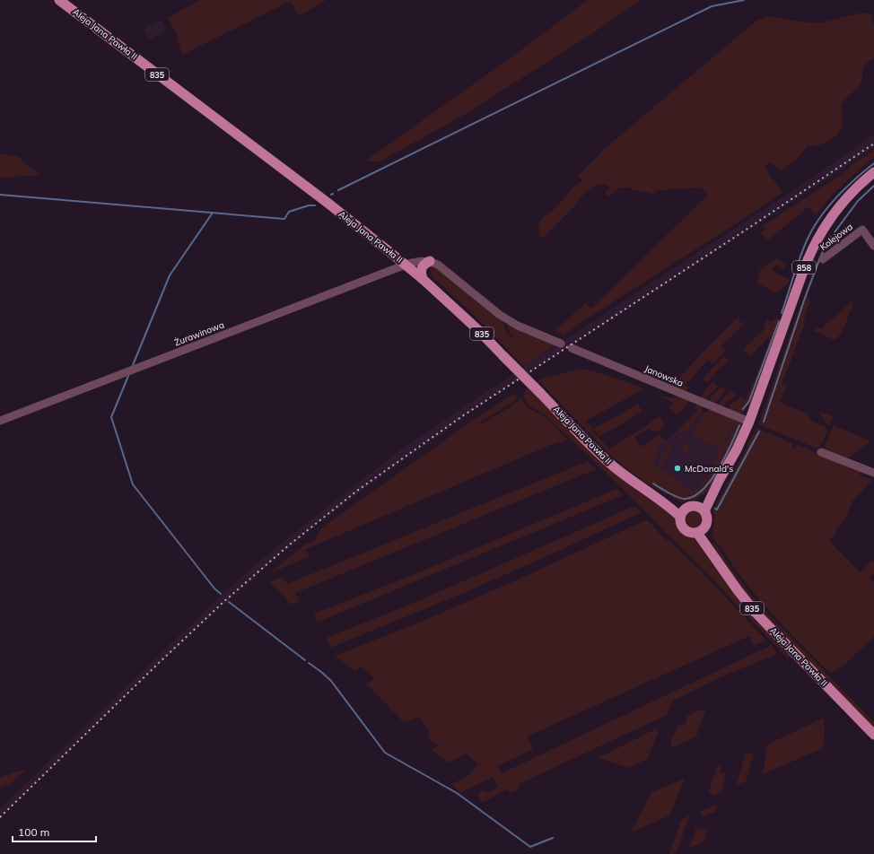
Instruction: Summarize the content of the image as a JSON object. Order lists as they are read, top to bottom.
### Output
{
  "streets": {
    "main road": ["Aleja Jana Pawła II", "835", "858"],
    "street": ["Kolejowa", "Żurawinowa", "Janowska"]
  },
  "crossings": [
    ["Aleja Jana Pawła II", "835"],
    ["Aleja Jana Pawła II", "858"],
    ["Aleja Jana Pawła II", "Żurawinowa"],
    ["835", "858"],
    ["858", "Janowska"]
  ],
  "places": ["McDonald's"],
  "scale_bar": "100 m"
}
